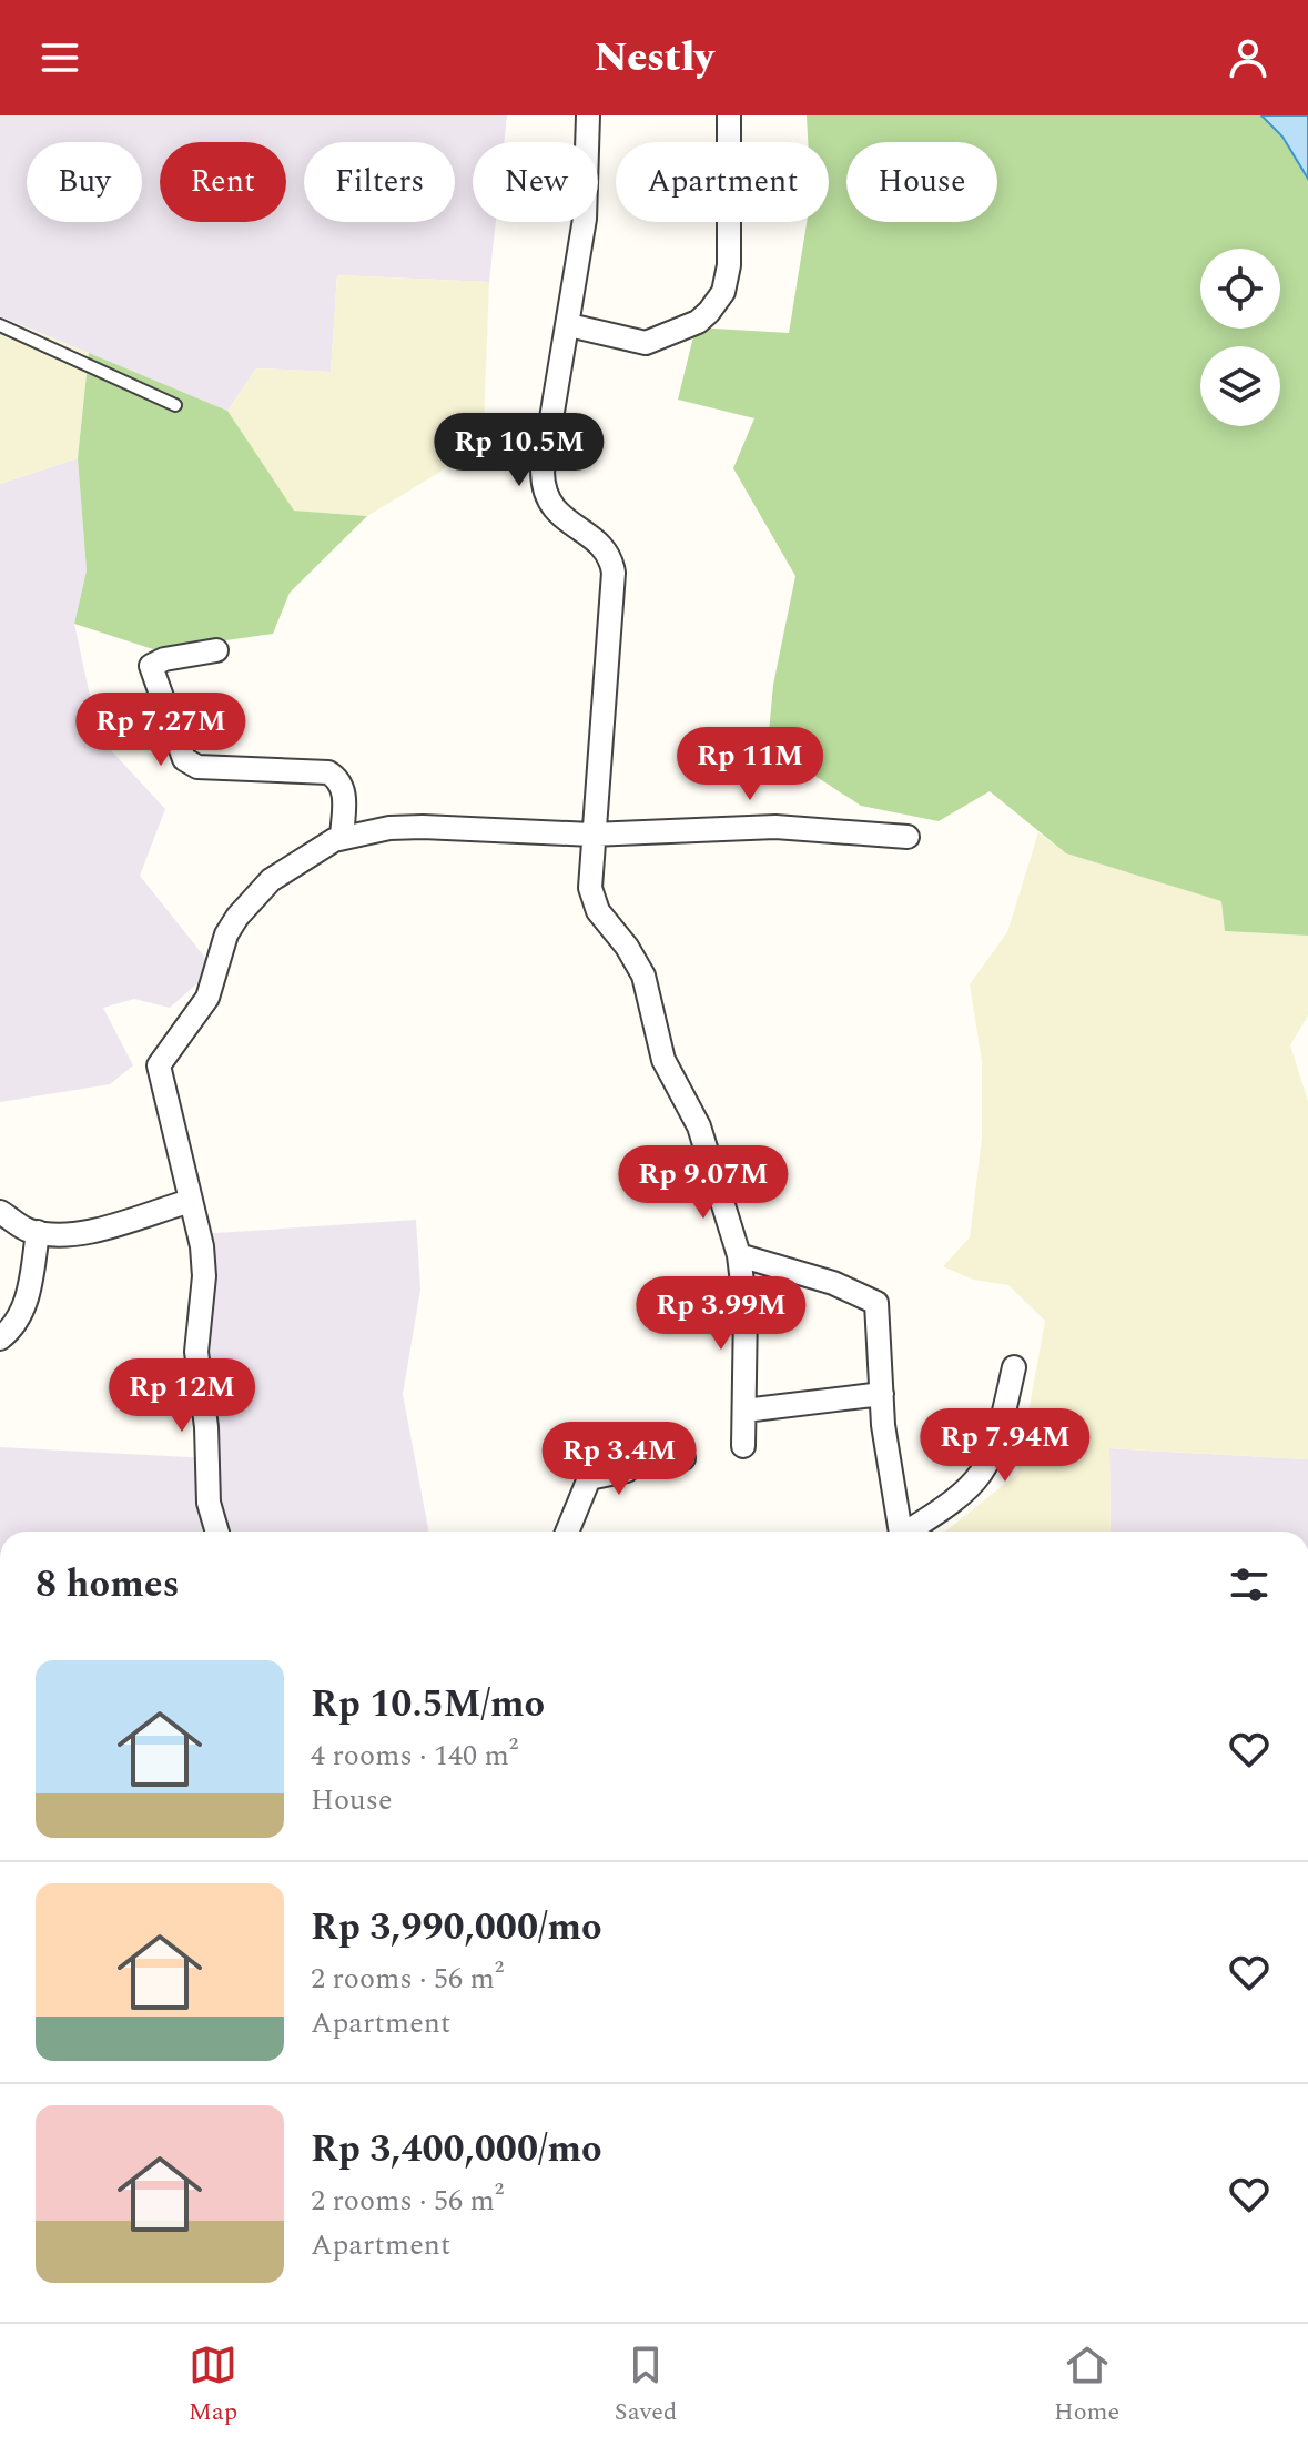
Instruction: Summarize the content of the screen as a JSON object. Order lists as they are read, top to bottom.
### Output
{
  "page": {
    "header": "Nestly",
    "chip": [
      "Buy",
      "Rent",
      "Filters",
      "New",
      "Apartment",
      "House"
    ],
    "price": [
      "Rp 10.5M",
      "Rp 7.27M",
      "Rp 11M",
      "Rp 9.07M",
      "Rp 3.99M",
      "Rp 12M",
      "Rp 7.94M",
      "Rp 3.4M"
    ],
    "heading": "8 homes",
    "list": [
      {
        "name": "Rp 10.5M/mo",
        "note": "4 rooms · 140 m² · House"
      },
      {
        "name": "Rp 3,990,000/mo",
        "note": "2 rooms · 56 m² · Apartment"
      },
      {
        "name": "Rp 3,400,000/mo",
        "note": "2 rooms · 56 m² · Apartment"
      }
    ],
    "tabs": ["Map", "Saved", "Home"]
  }
}
